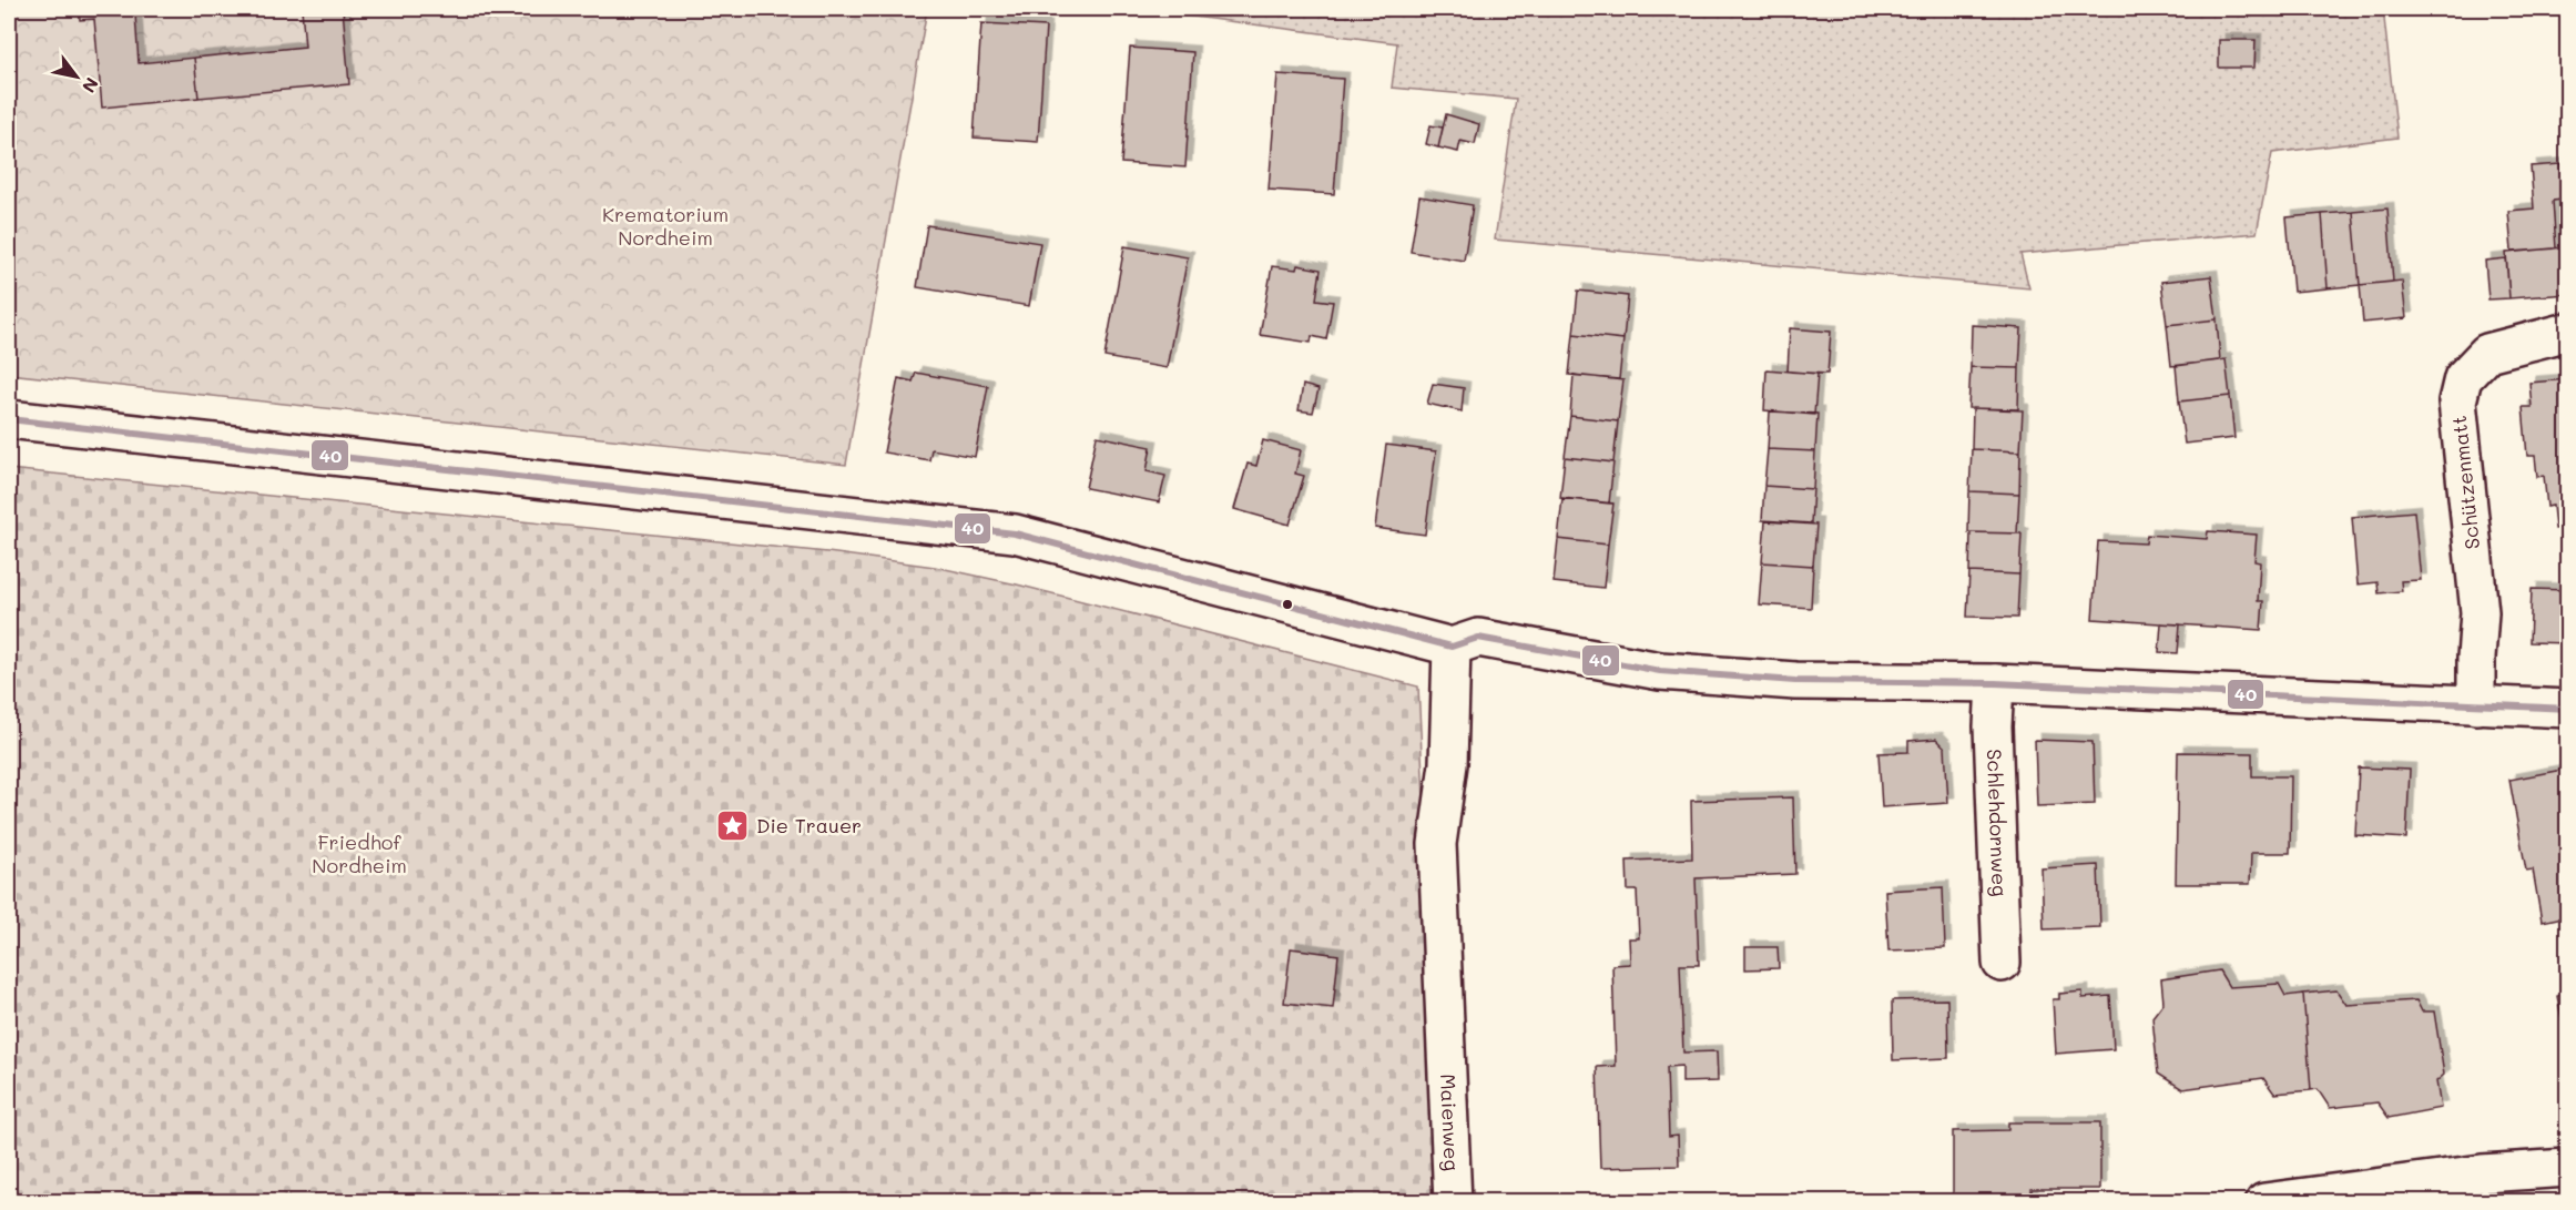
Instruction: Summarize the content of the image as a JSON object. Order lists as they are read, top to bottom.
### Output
{
  "streets": {
    "street": ["Schützenmatt", "Schlehdornweg", "Maienweg"]
  },
  "parks": ["Krematorium Nordheim", "Friedhof Nordheim"],
  "places": {
    "place": ["Die Trauer"]
  },
  "lines": ["transit line 40"],
  "north": "bottom right"
}
